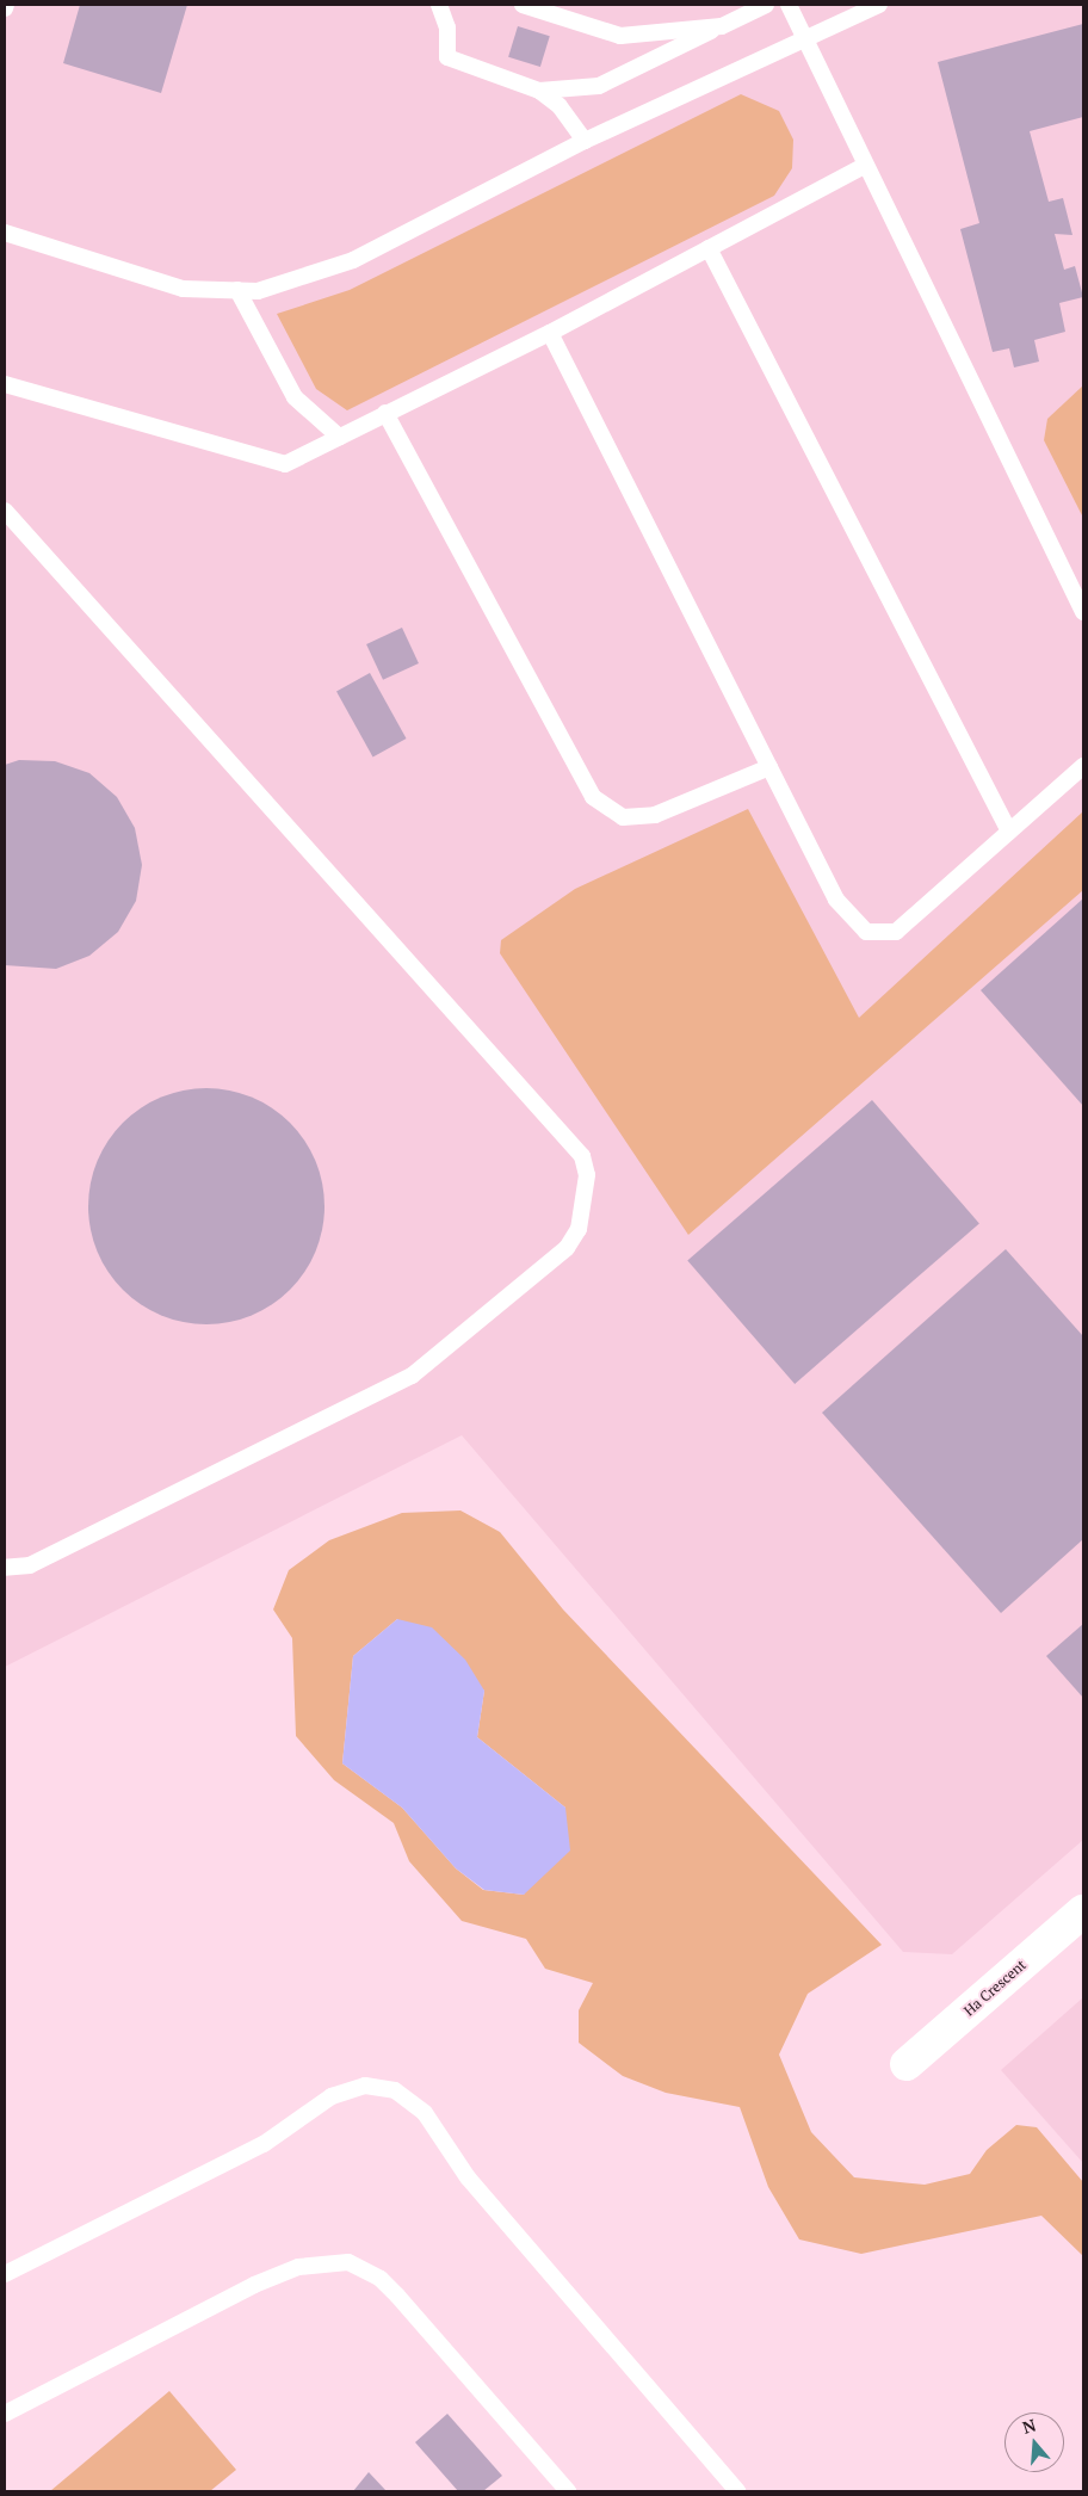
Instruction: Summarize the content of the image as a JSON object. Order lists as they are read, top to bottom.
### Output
{
  "streets": {
    "street": ["Ha Crescent"]
  },
  "north": "top"
}
